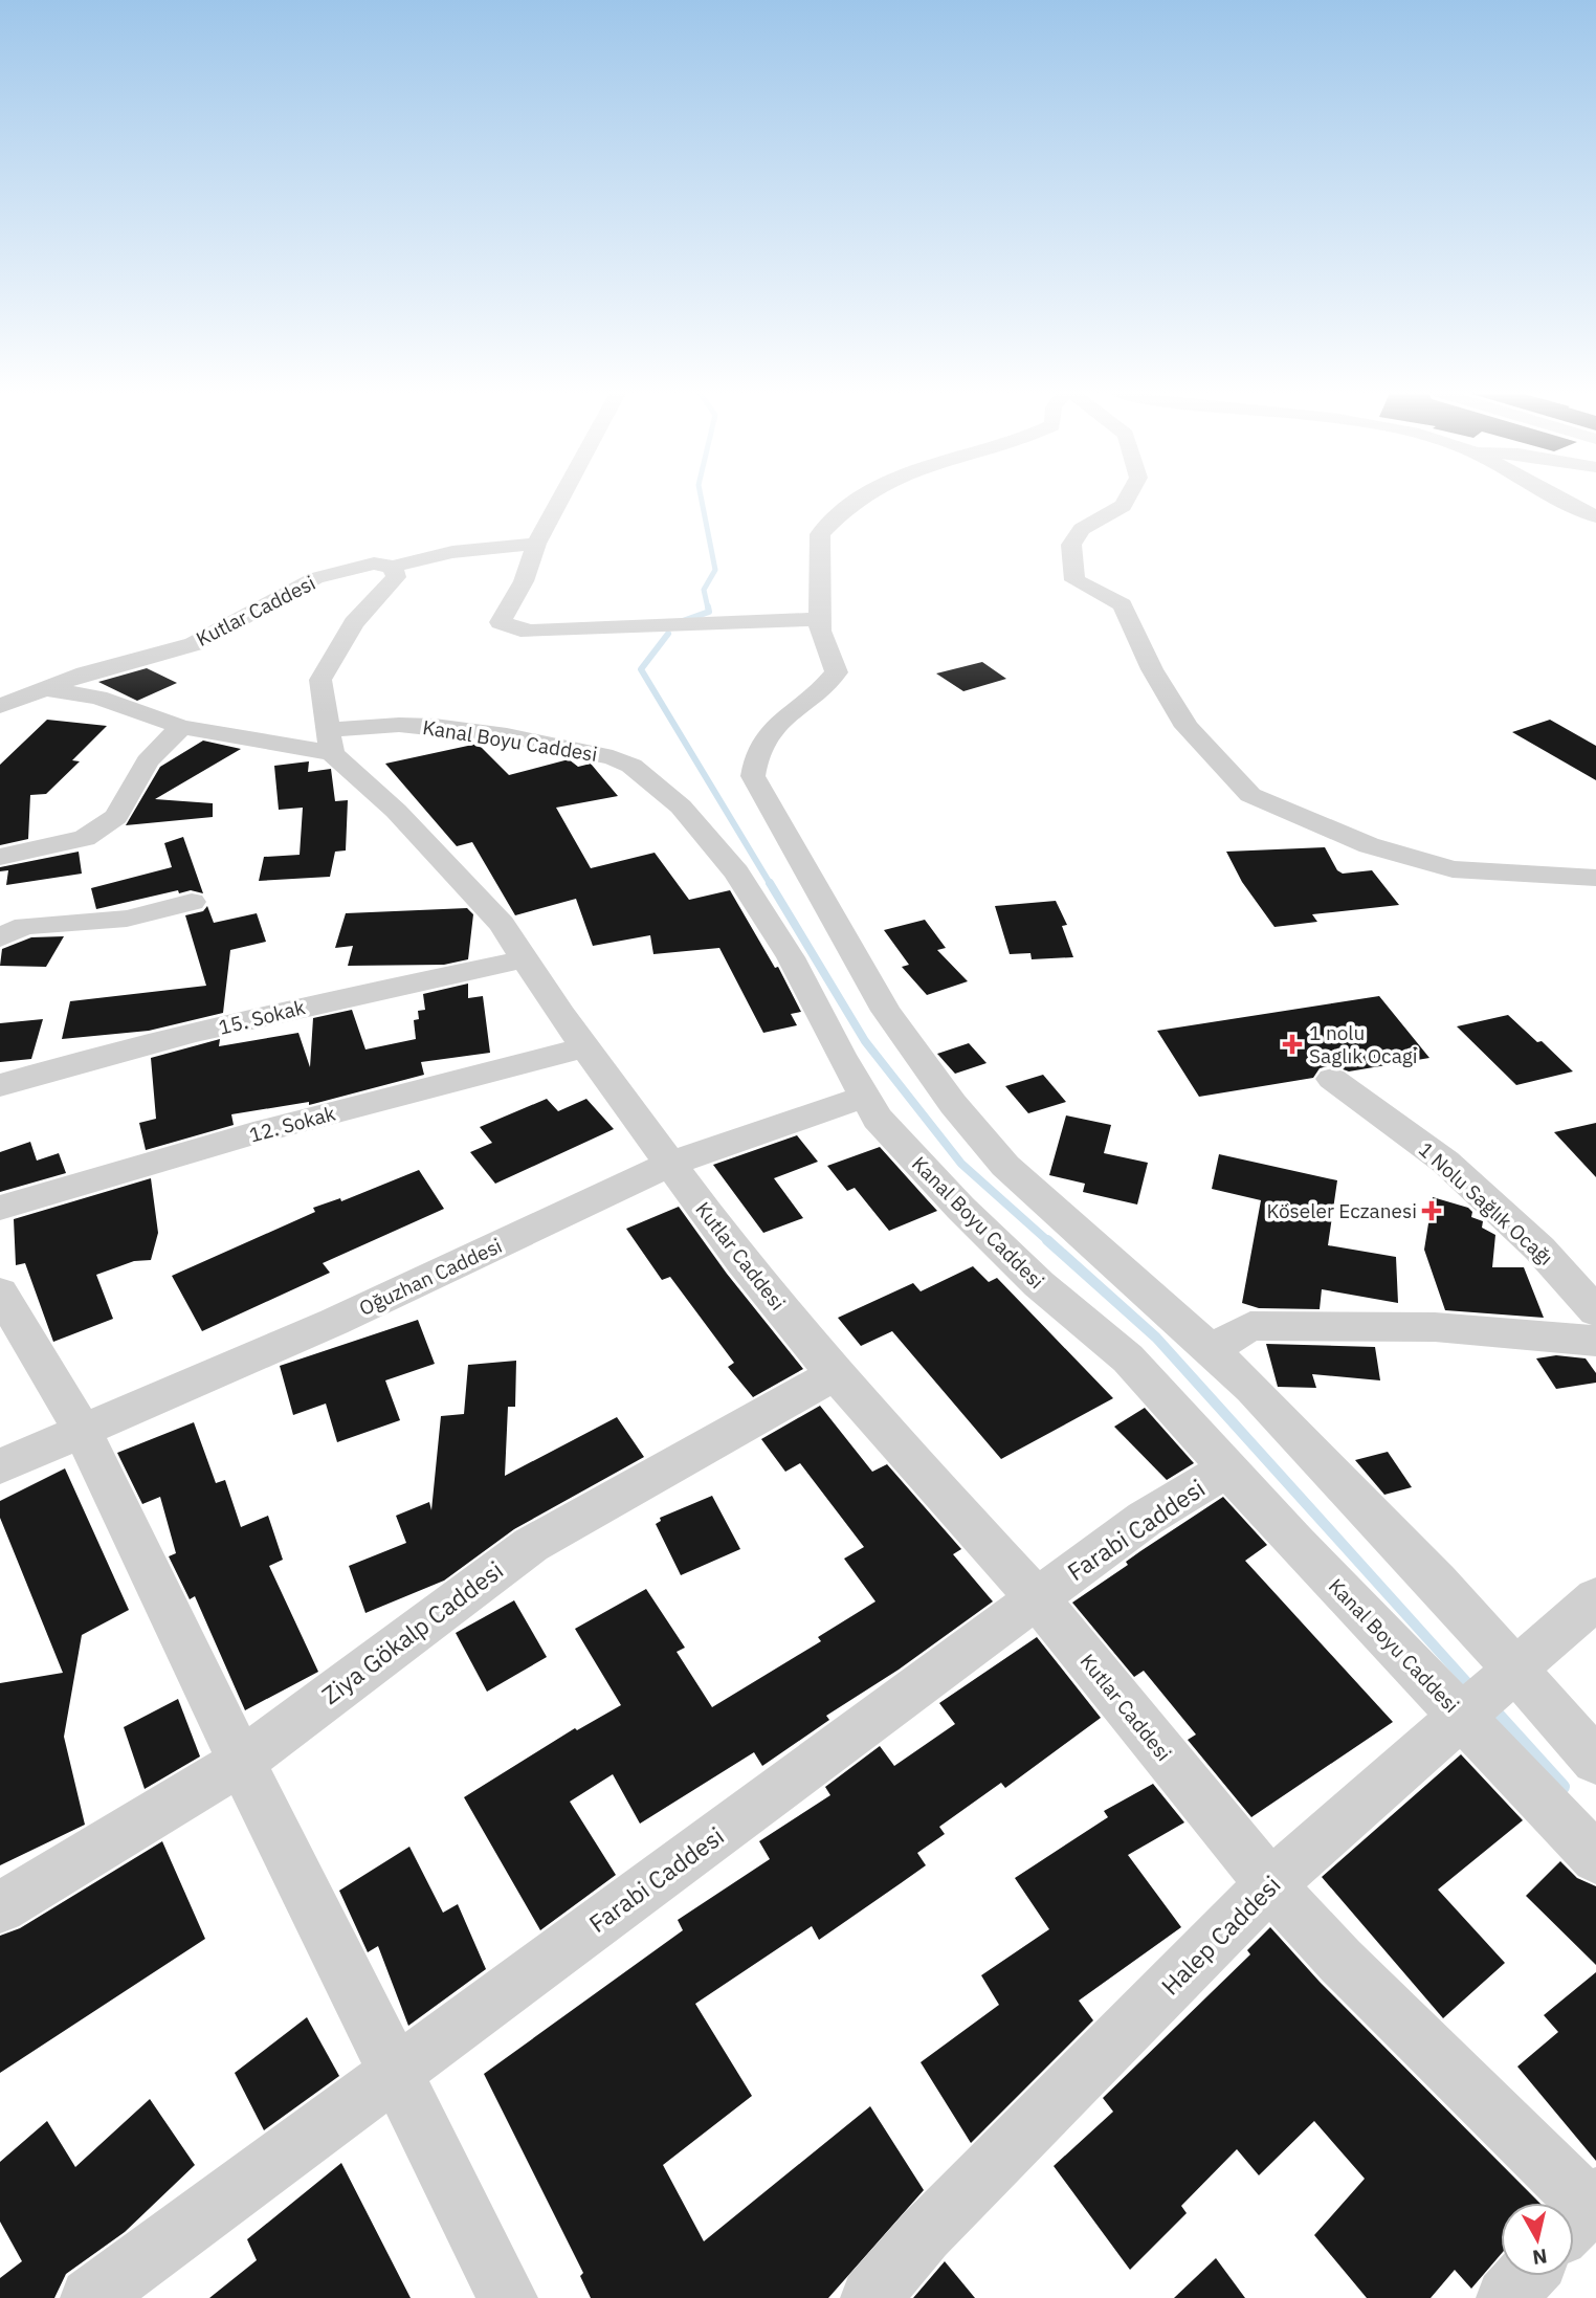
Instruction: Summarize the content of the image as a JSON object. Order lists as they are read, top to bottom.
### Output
{
  "streets": {
    "street": [
      "Kutlar Caddesi",
      "Kanal Boyu Caddesi",
      "15. Sokak",
      "12. Sokak",
      "1 Nolu Sağlık Ocağı",
      "Oğuzhan Caddesi",
      "Farabi Caddesi",
      "Ziya Gökalp Caddesi",
      "Halep Caddesi"
    ]
  },
  "crossings": [
    ["Kutlar Caddesi", "Kanal Boyu Caddesi"],
    ["Kutlar Caddesi", "15. Sokak"],
    ["Kutlar Caddesi", "12. Sokak"],
    ["Kutlar Caddesi", "Oğuzhan Caddesi"],
    ["Kutlar Caddesi", "Farabi Caddesi"],
    ["Kutlar Caddesi", "Ziya Gökalp Caddesi"],
    ["Kutlar Caddesi", "Halep Caddesi"],
    ["Kanal Boyu Caddesi", "Oğuzhan Caddesi"],
    ["Kanal Boyu Caddesi", "Farabi Caddesi"],
    ["Kanal Boyu Caddesi", "Halep Caddesi"]
  ],
  "places": {
    "health": ["1 nolu Saglık Ocagi", "Köseler Eczanesi"]
  },
  "north": "bottom"
}
